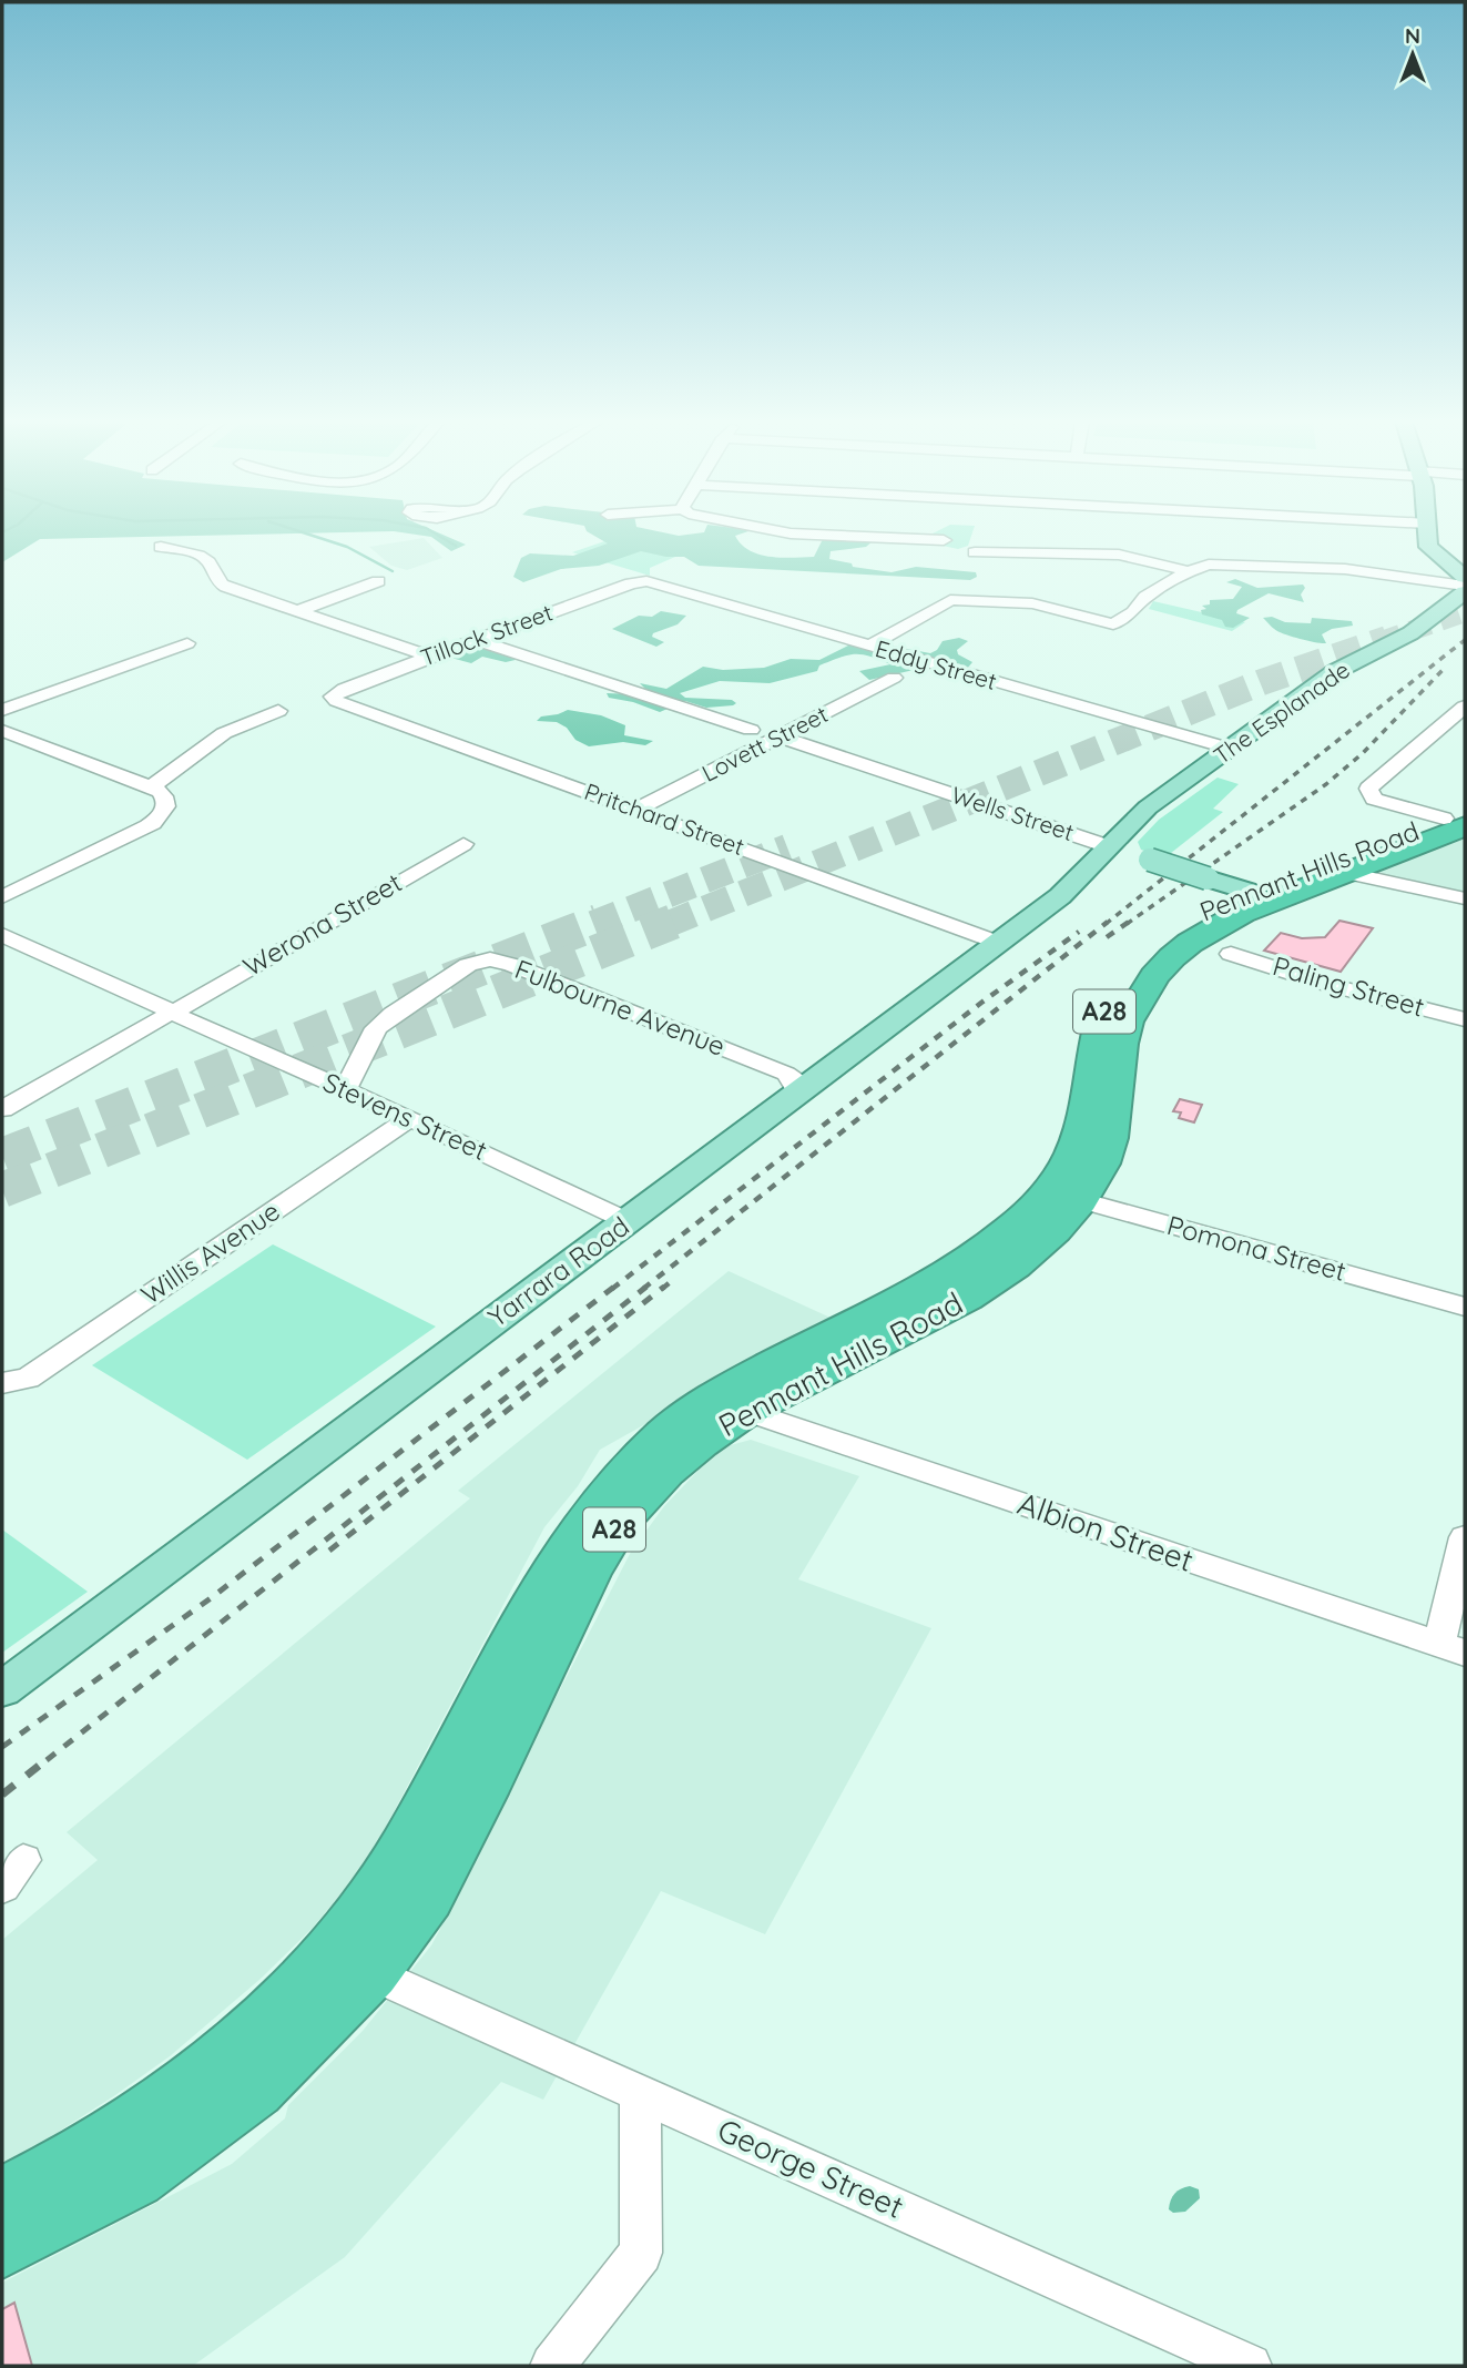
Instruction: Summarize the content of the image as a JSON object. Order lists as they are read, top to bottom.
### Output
{
  "streets": {
    "highway": ["Pennant Hills Road", "A28"],
    "main road": ["The Esplanade", "Wells Street", "Yarrara Road"],
    "street": [
      "Tillock Street",
      "Eddy Street",
      "Lovett Street",
      "Pritchard Street",
      "Werona Street",
      "Paling Street",
      "Fulbourne Avenue",
      "Stevens Street",
      "Pomona Street",
      "Willis Avenue",
      "Albion Street",
      "George Street"
    ]
  },
  "crossings": [
    ["Tillock Street", "Eddy Street"],
    ["Tillock Street", "Pritchard Street"],
    ["Eddy Street", "The Esplanade"],
    ["The Esplanade", "Wells Street"],
    ["The Esplanade", "Yarrara Road"],
    ["Lovett Street", "Wells Street"],
    ["Lovett Street", "Pritchard Street"],
    ["Wells Street", "Pennant Hills Road"],
    ["Wells Street", "Yarrara Road"],
    ["Pritchard Street", "Yarrara Road"],
    ["Pennant Hills Road", "Pomona Street"],
    ["Pennant Hills Road", "Albion Street"],
    ["Pennant Hills Road", "George Street"],
    ["Werona Street", "Stevens Street"],
    ["Fulbourne Avenue", "Stevens Street"],
    ["Fulbourne Avenue", "Yarrara Road"],
    ["Stevens Street", "Willis Avenue"],
    ["Stevens Street", "Yarrara Road"]
  ],
  "north": "top"
}
